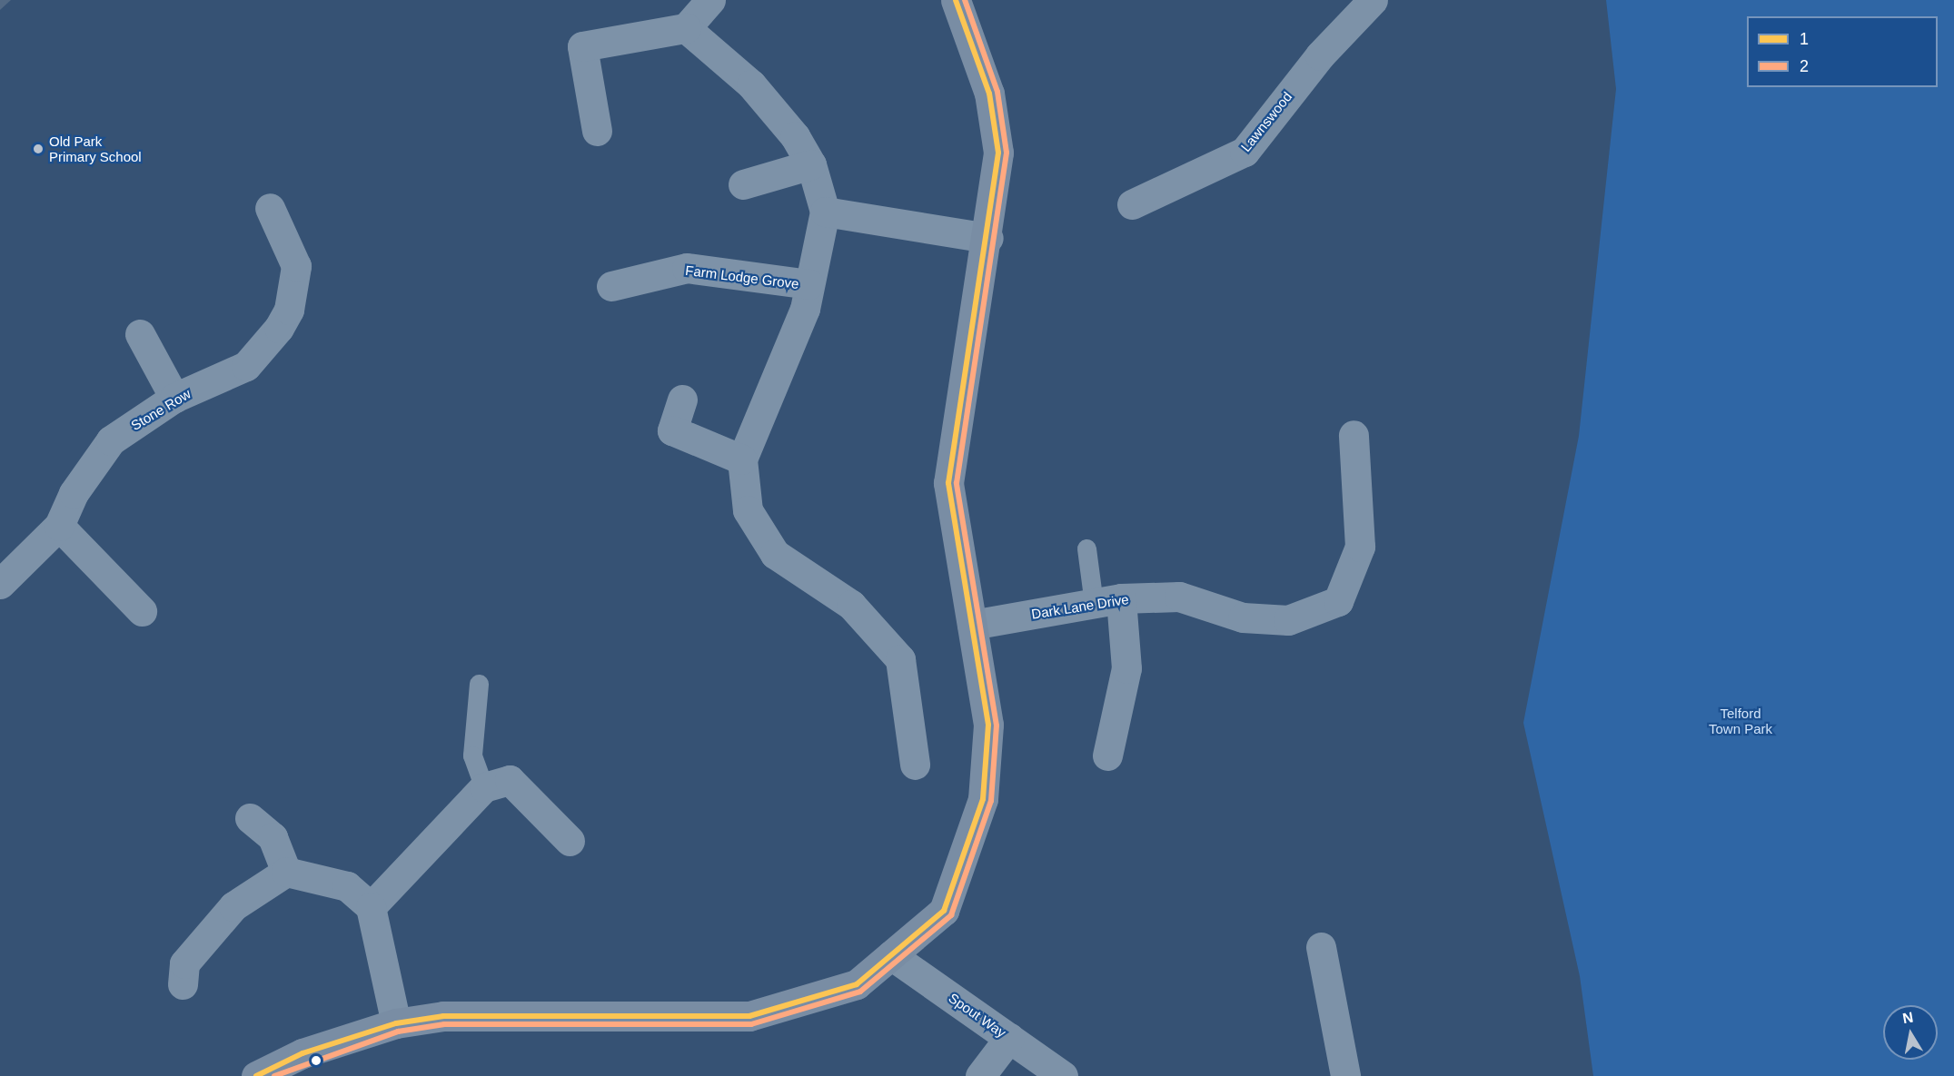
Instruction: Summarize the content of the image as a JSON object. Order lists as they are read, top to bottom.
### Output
{
  "streets": {
    "street": [
      "Lawnswood",
      "Farm Lodge Grove",
      "Stone Row",
      "Dark Lane Drive",
      "Spout Way"
    ]
  },
  "parks": ["Telford Town Park"],
  "places": ["Old Park Primary School"],
  "lines": ["transit line 1", "transit line 2"],
  "legend": ["1", "2"],
  "north": "top"
}
